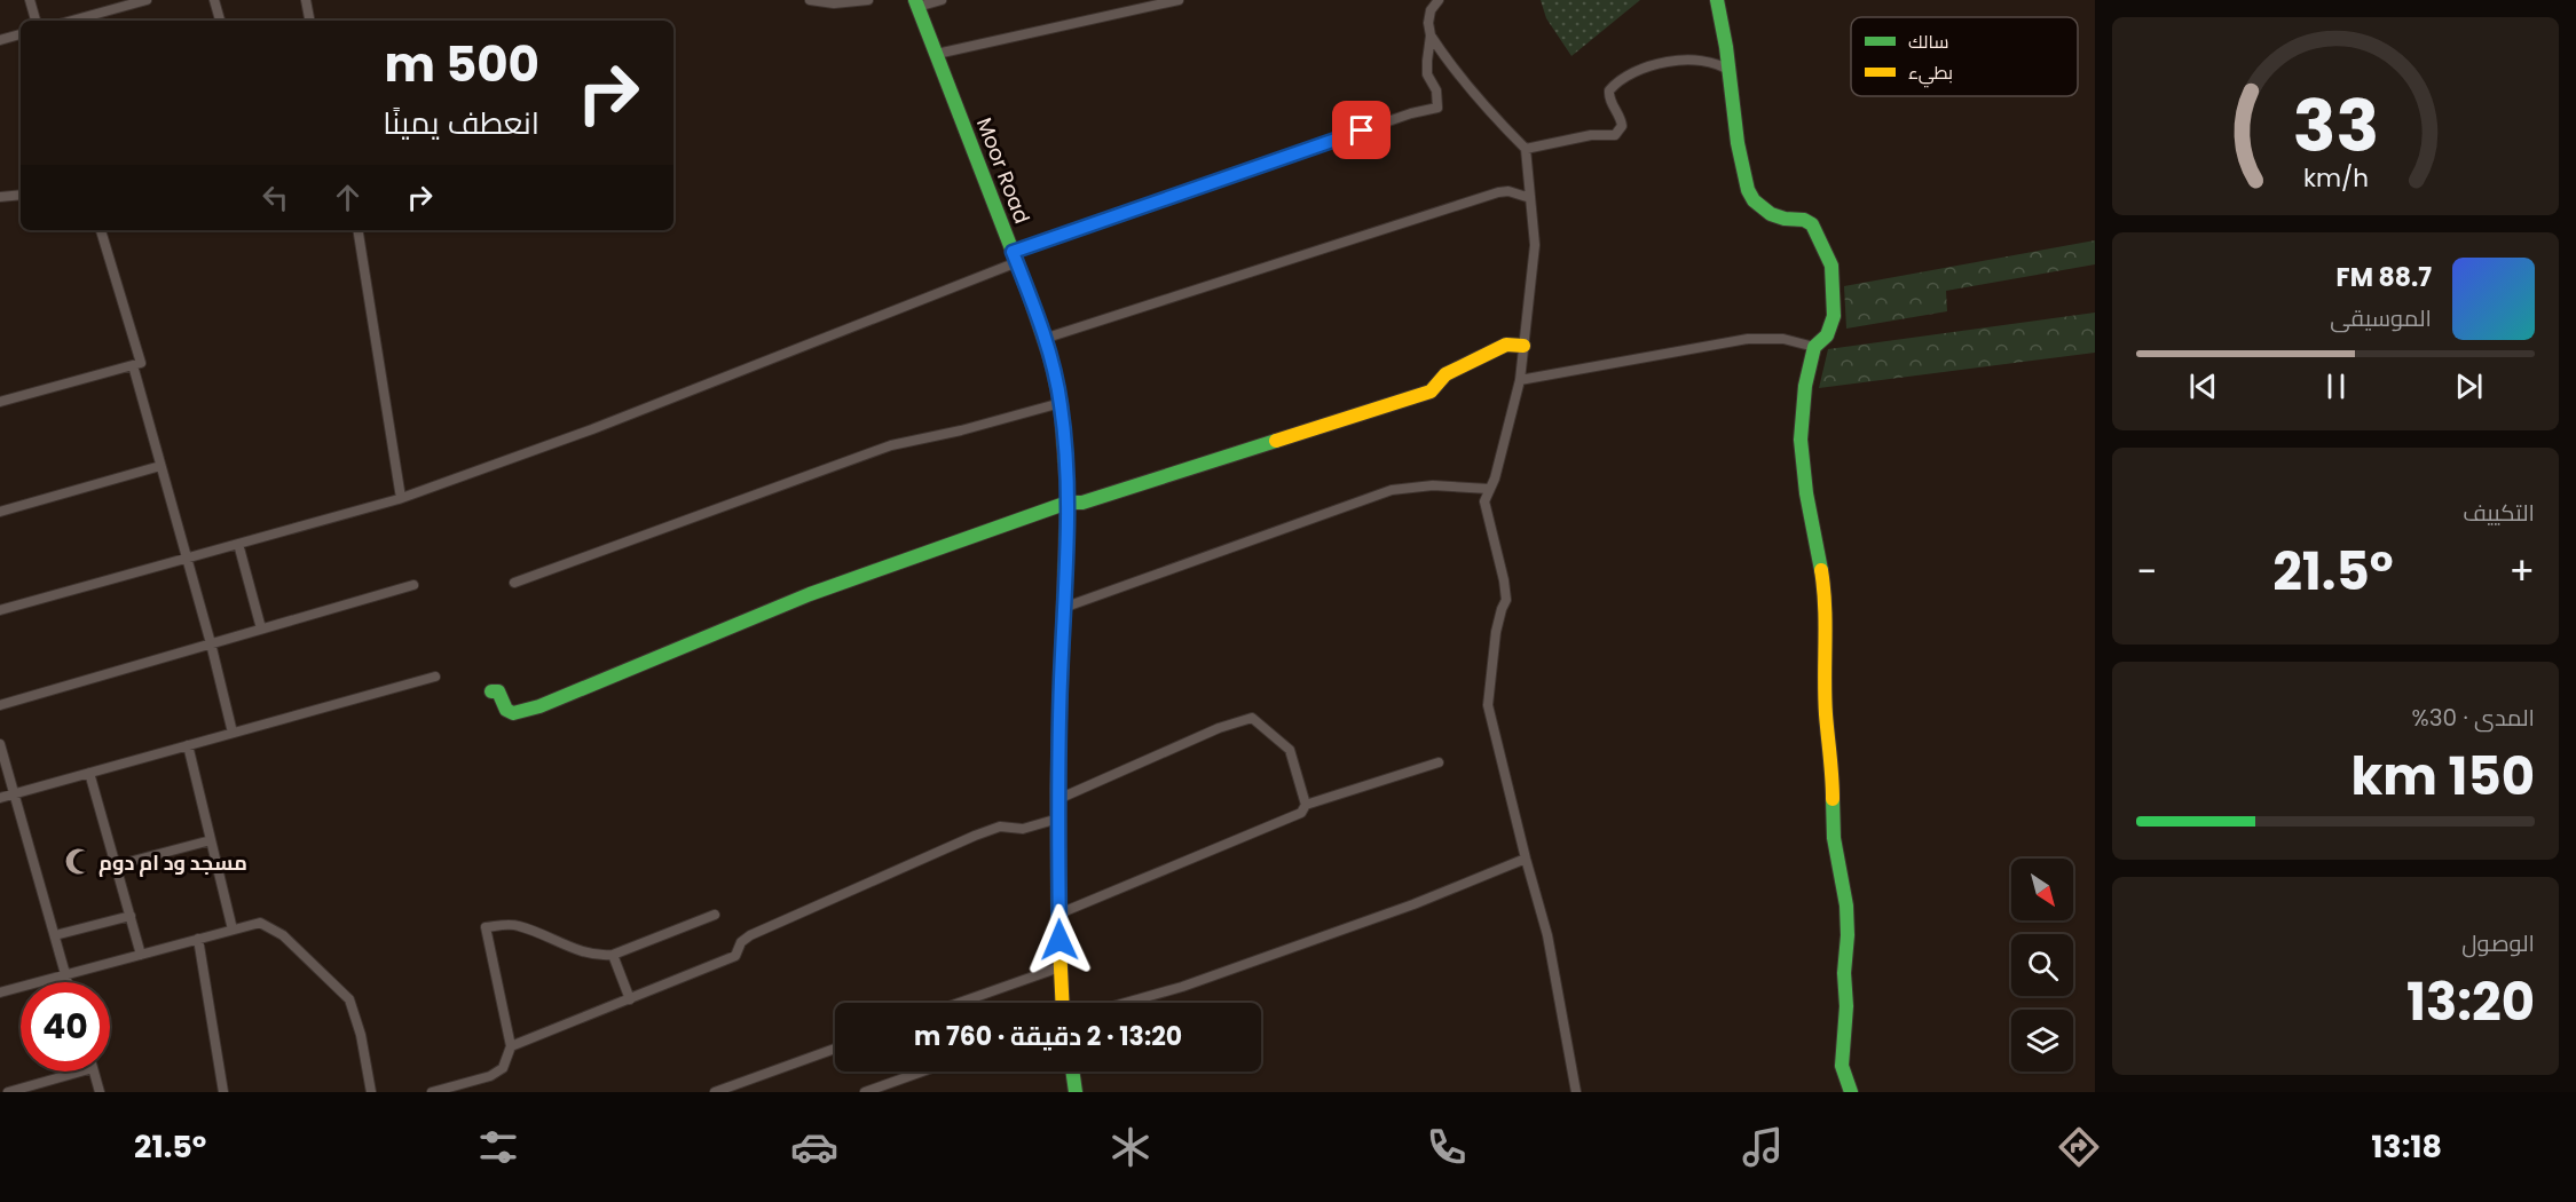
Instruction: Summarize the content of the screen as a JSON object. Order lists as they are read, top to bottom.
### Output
{
  "streets": {
    "street": ["Moor Road"]
  },
  "places": {
    "mosque": ["مسجد ود ام دوم"]
  },
  "legend": ["سالك", "بطيء"],
  "north": "bottom right",
  "page": {
    "turn": ["500 m", "انعطف يمينًا"],
    "song": ["88.7 FM", "الموسيقى"],
    "tile": [
      "التكييف",
      ["المدى · 30%", "150 km"],
      ["الوصول", "13:20"]
    ],
    "heat": ["−", "21.5°", "+"],
    "limit": "40",
    "trip": "13:20 · 2 دقيقة · 760 m",
    "tabs": ["13:18", "21.5°"],
    "gauge": ["33", "km/h"]
  }
}
